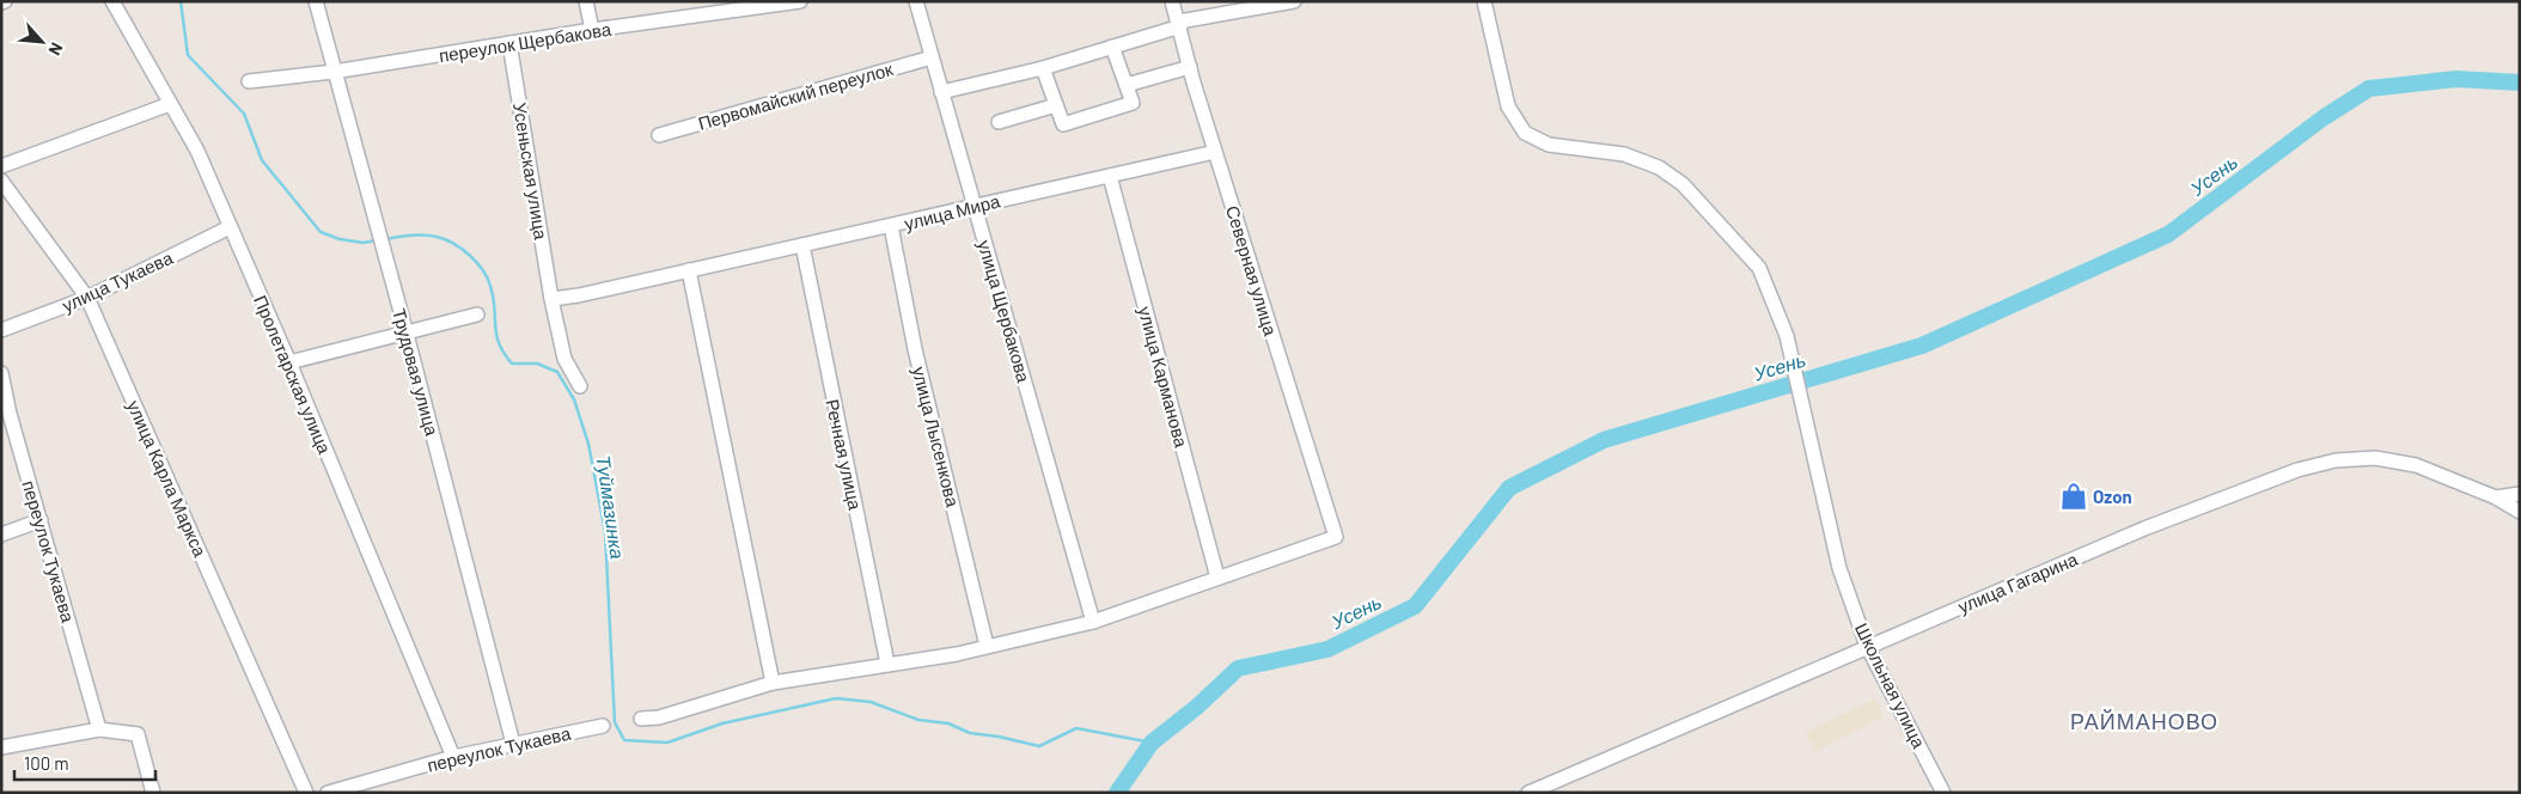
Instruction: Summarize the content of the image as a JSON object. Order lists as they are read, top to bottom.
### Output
{
  "streets": {
    "street": [
      "переулок Щербакова",
      "Первомайский переулок",
      "Усеньская улица",
      "улица Мира",
      "Северная улица",
      "улица Тукаева",
      "улица Щербакова",
      "Трудовая улица",
      "Пролетарская улица",
      "улица Карманова",
      "улица Лысенкова",
      "Речная улица",
      "улица Карла Маркса",
      "переулок Тукаева",
      "улица Гагарина",
      "Школьная улица"
    ]
  },
  "crossings": [
    ["переулок Щербакова", "Усеньская улица"],
    ["переулок Щербакова", "Трудовая улица"],
    ["Первомайский переулок", "улица Щербакова"],
    ["Усеньская улица", "улица Мира"],
    ["улица Мира", "Северная улица"],
    ["улица Мира", "улица Щербакова"],
    ["улица Мира", "улица Карманова"],
    ["улица Мира", "улица Лысенкова"],
    ["улица Мира", "Речная улица"],
    ["Северная улица", "улица Карманова"],
    ["улица Тукаева", "Пролетарская улица"],
    ["улица Тукаева", "улица Карла Маркса"],
    ["Трудовая улица", "переулок Тукаева"],
    ["Пролетарская улица", "переулок Тукаева"],
    ["улица Гагарина", "Школьная улица"]
  ],
  "districts": ["РАЙМАНОВО"],
  "water": ["Усень", "Туймазинка"],
  "places": {
    "shop": ["Ozon"]
  },
  "scale_bar": "100 m",
  "north": "bottom right"
}
